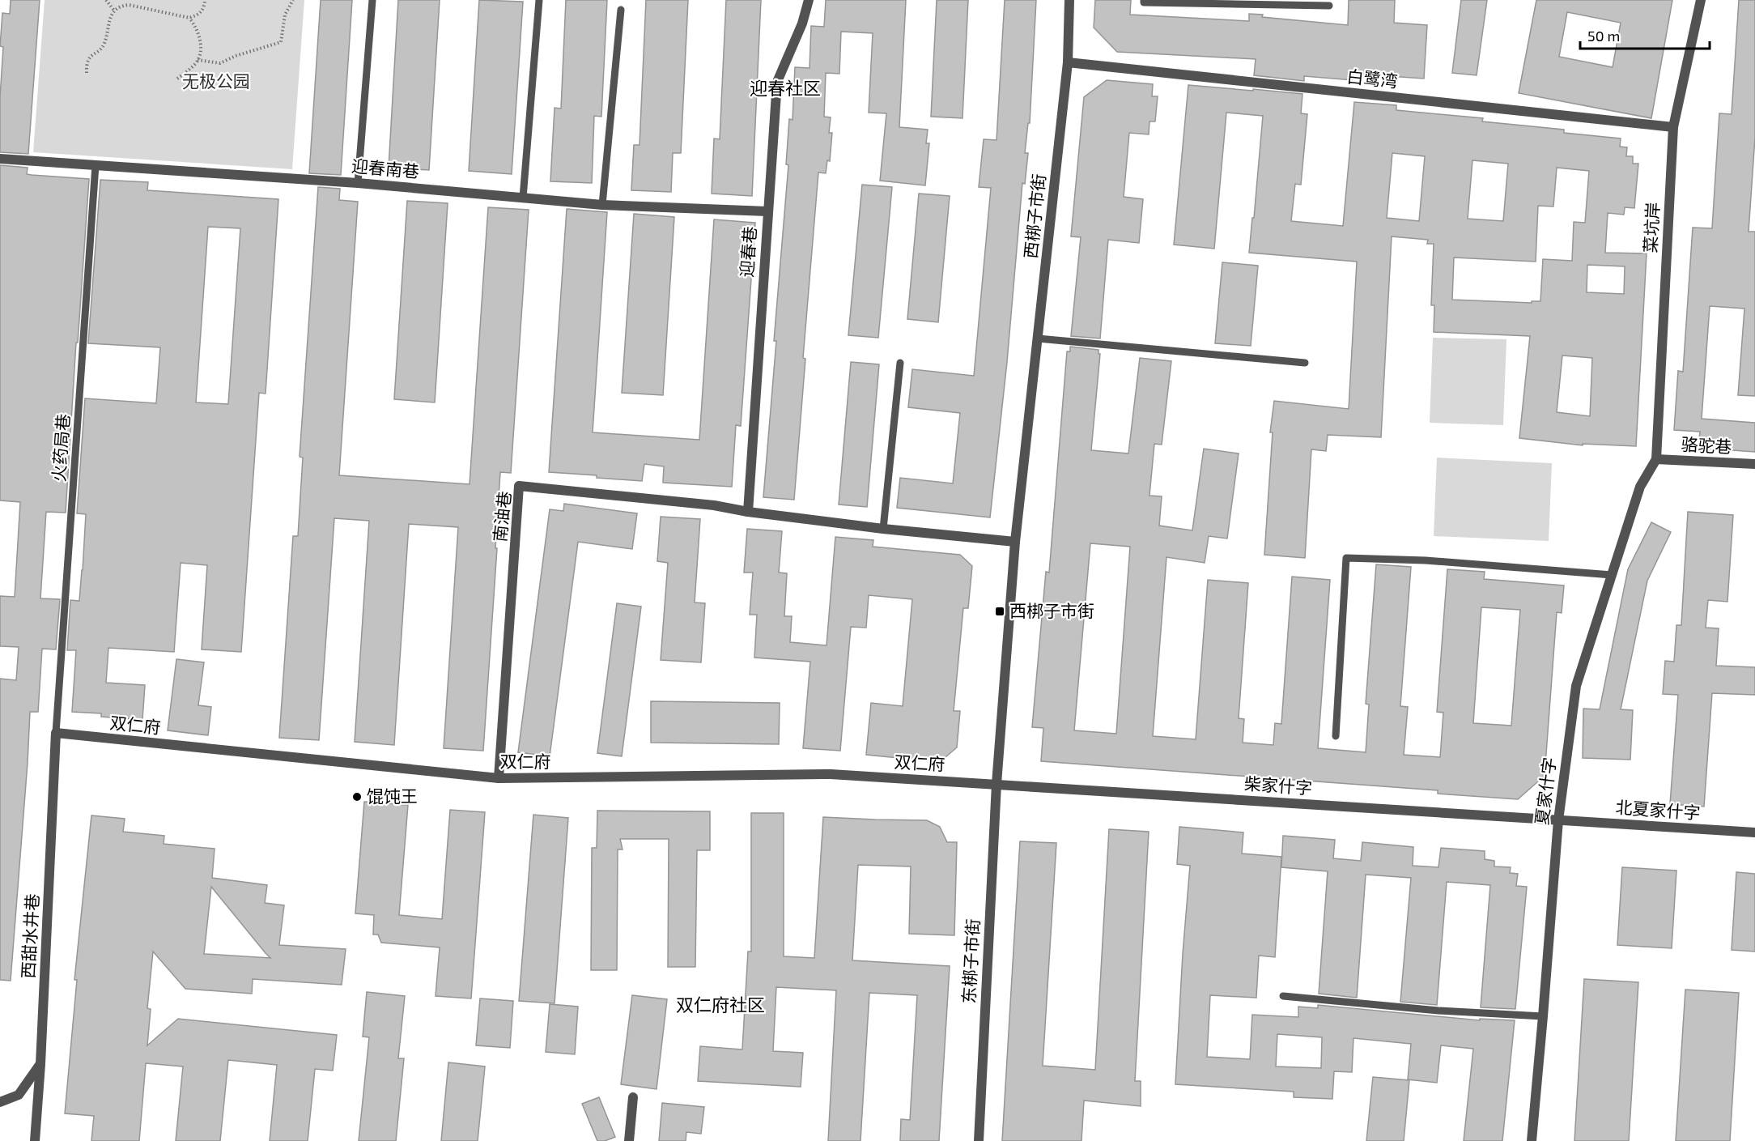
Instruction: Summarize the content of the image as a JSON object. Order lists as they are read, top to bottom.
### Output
{
  "streets": {
    "street": [
      "白鹭湾",
      "迎春南巷",
      "西梆子市街",
      "菜坑岸",
      "迎春巷",
      "骆驼巷",
      "南油巷",
      "双仁府",
      "柴家什字",
      "夏家什字",
      "北夏家什字",
      "西甜水井巷",
      "东梆子市街"
    ],
    "lane": ["火药局巷"]
  },
  "crossings": [
    ["白鹭湾", "西梆子市街"],
    ["白鹭湾", "菜坑岸"],
    ["迎春南巷", "迎春巷"],
    ["迎春南巷", "火药局巷"],
    ["西梆子市街", "双仁府"],
    ["西梆子市街", "柴家什字"],
    ["西梆子市街", "东梆子市街"],
    ["菜坑岸", "骆驼巷"],
    ["菜坑岸", "夏家什字"],
    ["迎春巷", "南油巷"],
    ["骆驼巷", "夏家什字"],
    ["火药局巷", "双仁府"],
    ["火药局巷", "西甜水井巷"],
    ["南油巷", "双仁府"],
    ["双仁府", "柴家什字"],
    ["双仁府", "西甜水井巷"],
    ["双仁府", "东梆子市街"],
    ["柴家什字", "夏家什字"],
    ["柴家什字", "北夏家什字"],
    ["柴家什字", "东梆子市街"],
    ["夏家什字", "北夏家什字"]
  ],
  "districts": ["迎春社区", "双仁府社区"],
  "parks": ["无极公园"],
  "places": {
    "transit": ["西梆子市街"],
    "other": ["馄饨王"]
  },
  "scale_bar": "50 m"
}
